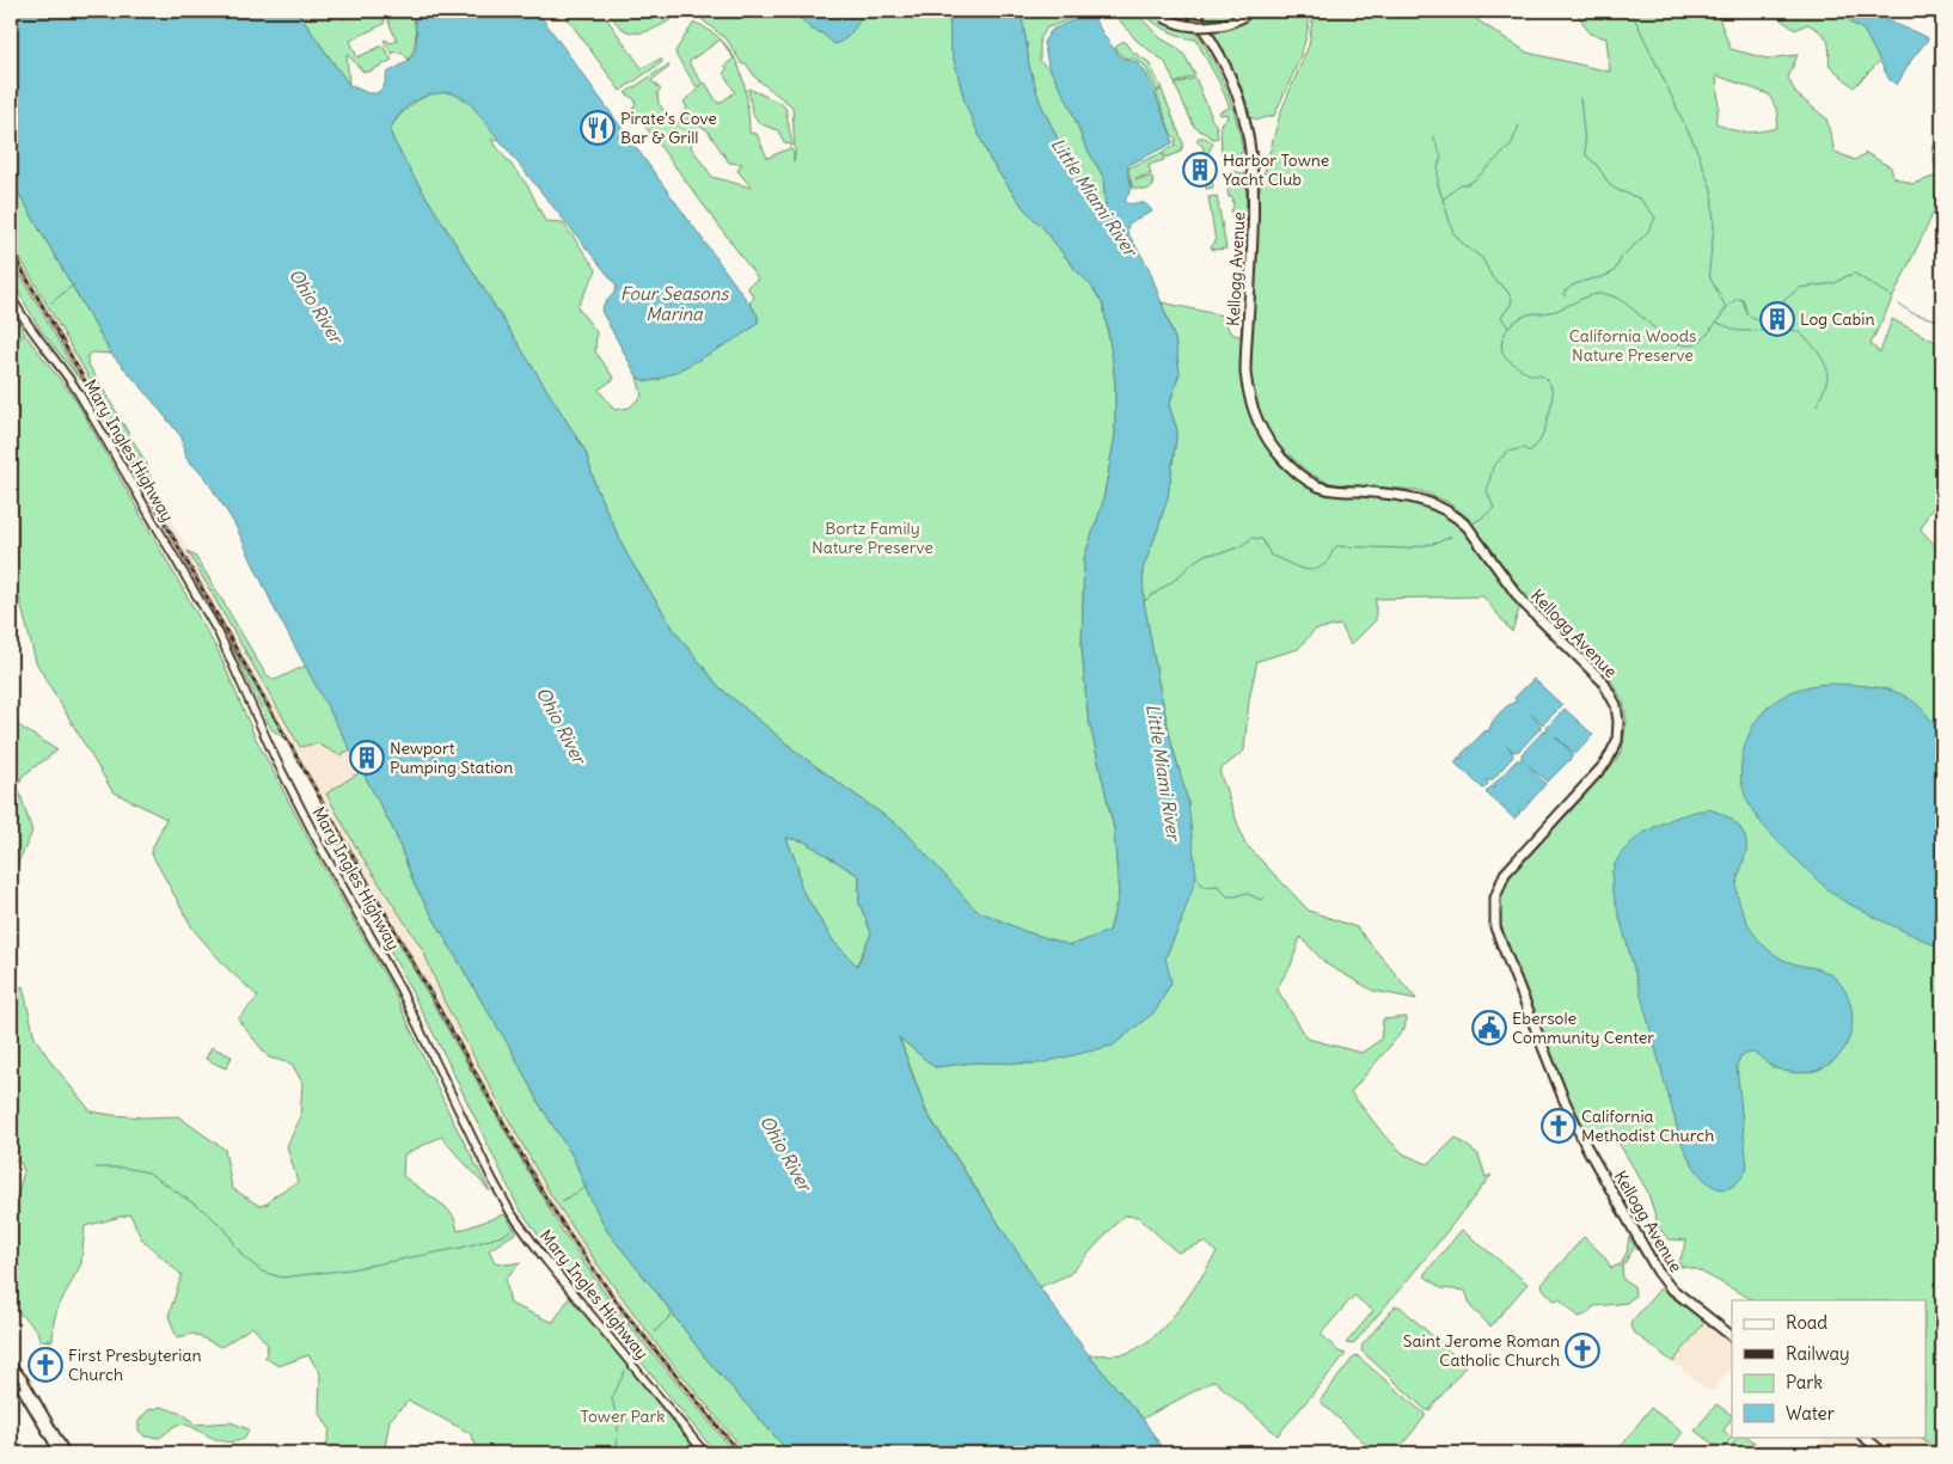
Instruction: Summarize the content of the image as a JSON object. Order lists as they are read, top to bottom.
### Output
{
  "streets": {
    "main road": ["Kellogg Avenue"],
    "street": ["Mary Ingles Highway"]
  },
  "water": ["Little Miami River", "Four Seasons Marina", "Ohio River"],
  "parks": ["California Woods Nature Preserve", "Bortz Family Nature Preserve", "Tower Park"],
  "places": {
    "restaurant": ["Pirate's Cove Bar & Grill"],
    "building": ["Harbor Towne Yacht Club", "Log Cabin", "Newport Pumping Station"],
    "public building": ["Ebersole Community Center"],
    "church": ["California Methodist Church", "Saint Jerome Roman Catholic Church", "First Presbyterian Church"]
  },
  "legend": [
    "Road",
    "Railway",
    "Park",
    "Water"
  ]
}
